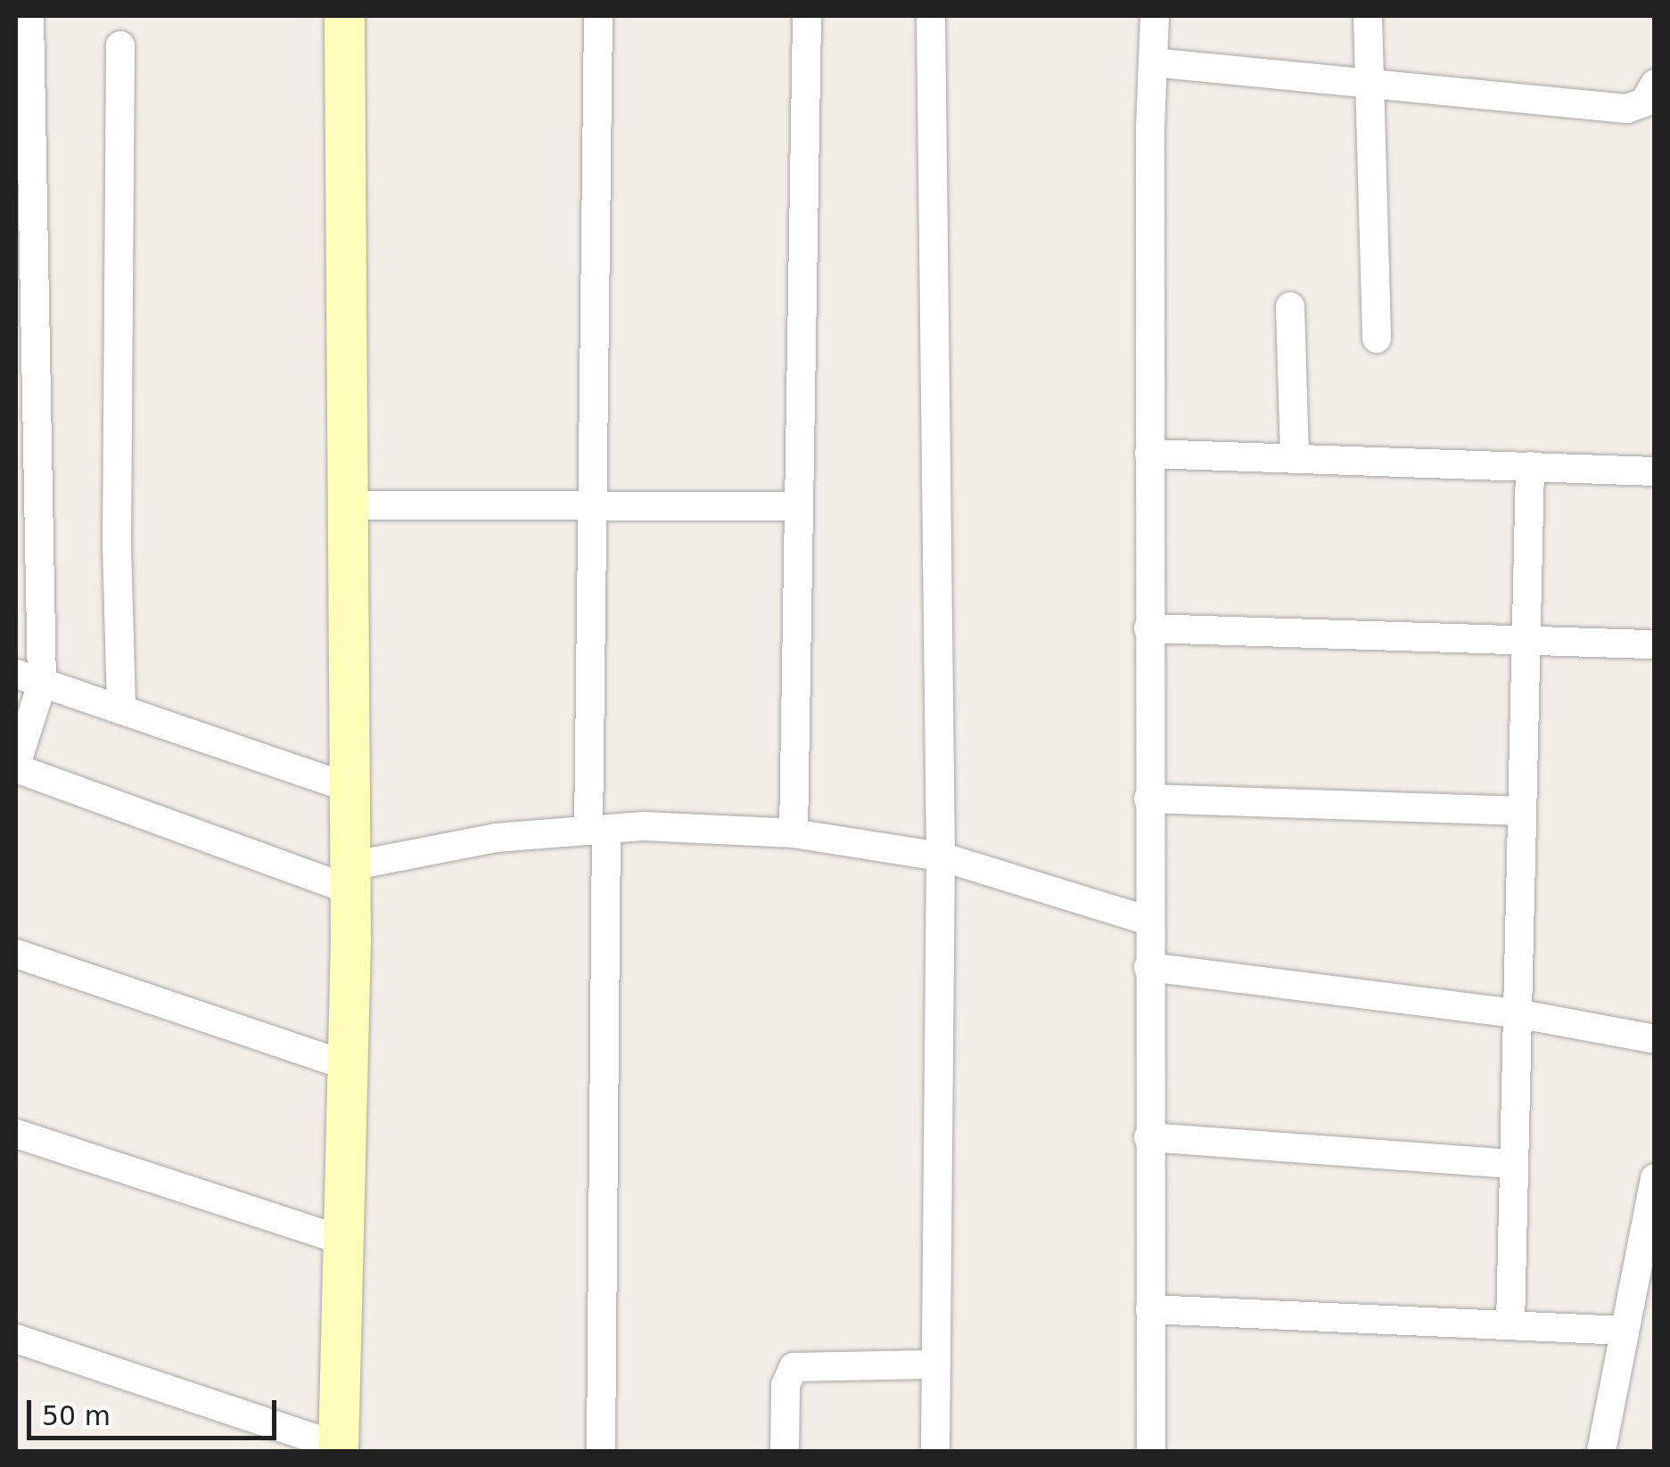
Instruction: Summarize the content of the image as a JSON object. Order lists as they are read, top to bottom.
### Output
{
  "scale_bar": "50 m"
}
